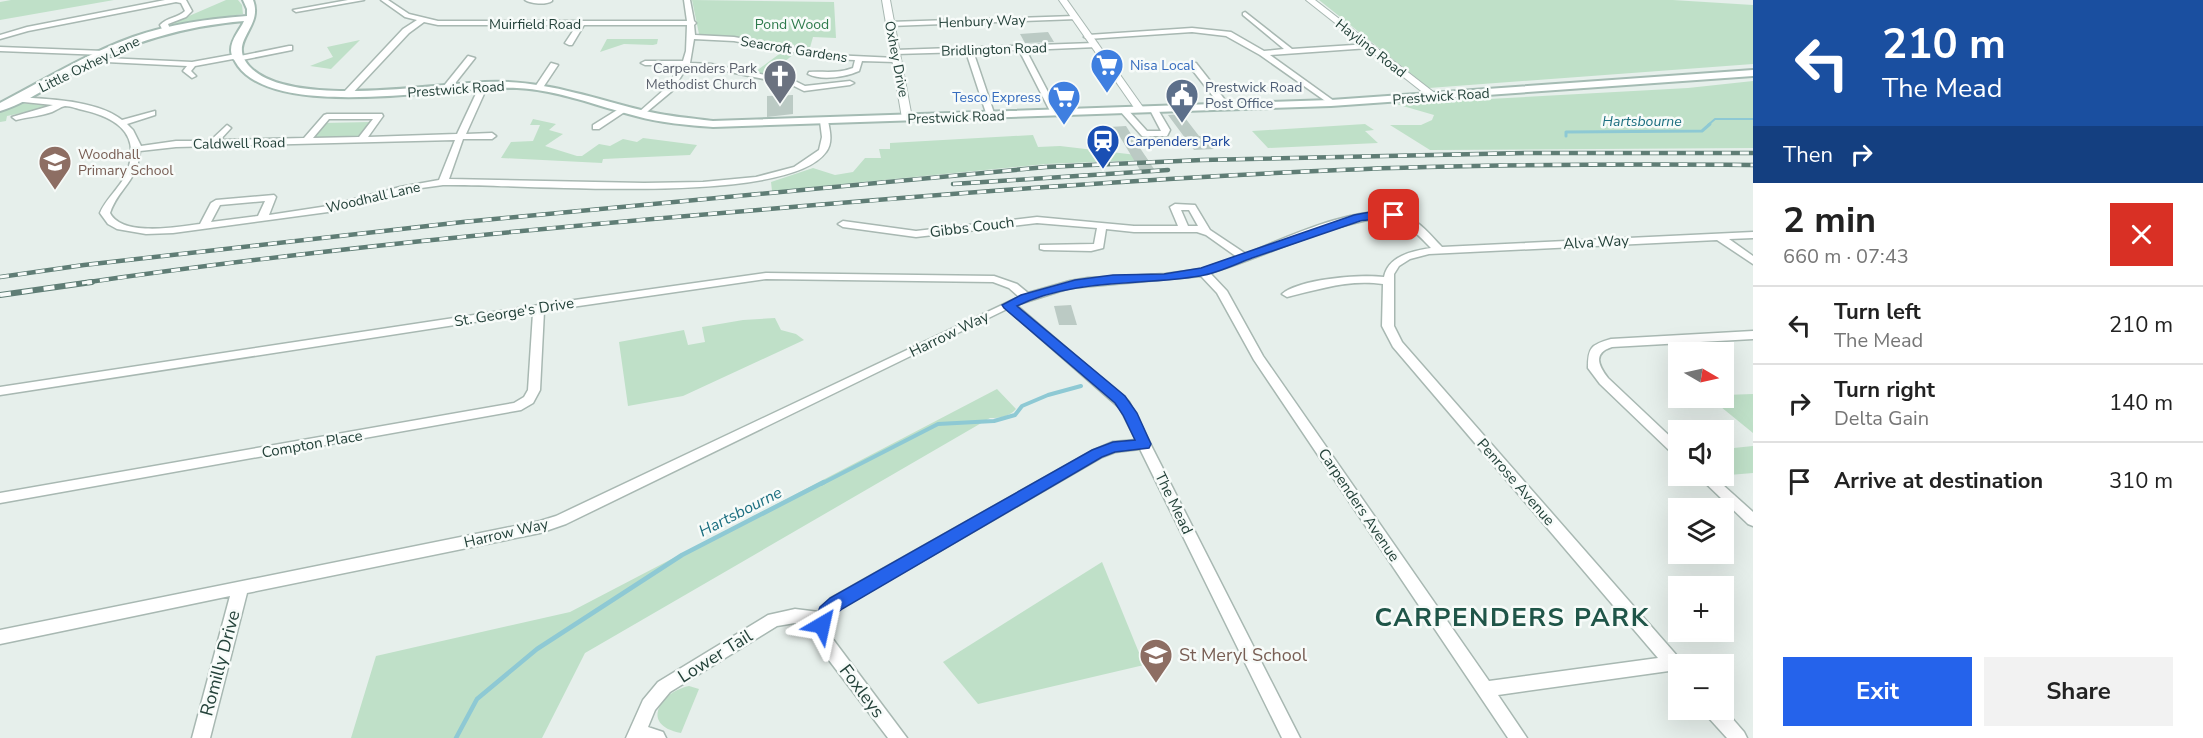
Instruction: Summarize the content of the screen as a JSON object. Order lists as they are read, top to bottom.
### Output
{
  "streets": {
    "main road": ["Little Oxhey Lane", "Prestwick Road"],
    "street": [
      "Henbury Way",
      "Muirfield Road",
      "Hayling Road",
      "Seacroft Gardens",
      "Bridlington Road",
      "Oxhey Drive",
      "Caldwell Road",
      "Woodhall Lane",
      "Gibbs Couch",
      "Alva Way",
      "St. George's Drive",
      "Harrow Way",
      "Compton Place",
      "Penrose Avenue",
      "The Mead",
      "Carpenders Avenue",
      "Lower Tail",
      "Romilly Drive",
      "Foxleys"
    ]
  },
  "crossings": [
    ["Henbury Way", "Oxhey Drive"],
    ["Hayling Road", "Prestwick Road"],
    ["Seacroft Gardens", "Bridlington Road"],
    ["Seacroft Gardens", "Oxhey Drive"],
    ["Bridlington Road", "Oxhey Drive"],
    ["Oxhey Drive", "Prestwick Road"],
    ["Prestwick Road", "Woodhall Lane"],
    ["Caldwell Road", "Woodhall Lane"],
    ["Gibbs Couch", "Harrow Way"],
    ["Alva Way", "Harrow Way"],
    ["St. George's Drive", "Harrow Way"],
    ["St. George's Drive", "Compton Place"],
    ["Harrow Way", "The Mead"],
    ["Harrow Way", "Carpenders Avenue"],
    ["Harrow Way", "Romilly Drive"],
    ["Lower Tail", "Foxleys"]
  ],
  "districts": ["CARPENDERS PARK"],
  "water": ["Hartsbourne"],
  "parks": ["Pond Wood"],
  "places": {
    "supermarket": ["Nisa Local", "Tesco Express"],
    "church": ["Carpenders Park Methodist Church"],
    "public building": ["Prestwick Road Post Office"],
    "station": ["Carpenders Park"],
    "school or university": ["Woodhall Primary School", "St Meryl School"]
  },
  "north": "right",
  "page": {
    "turn": ["210 m", "The Mead"],
    "then": "Then",
    "heading": ["2 min", "660 m · 07:43"],
    "list": [
      {
        "name": "Turn left",
        "note": "The Mead",
        "value": "210 m"
      },
      {
        "name": "Turn right",
        "note": "Delta Gain",
        "value": "140 m"
      },
      {
        "name": "Arrive at destination",
        "value": "310 m"
      }
    ],
    "map_buttons": ["+", "−"],
    "buttons": ["Exit", "Share"]
  }
}
